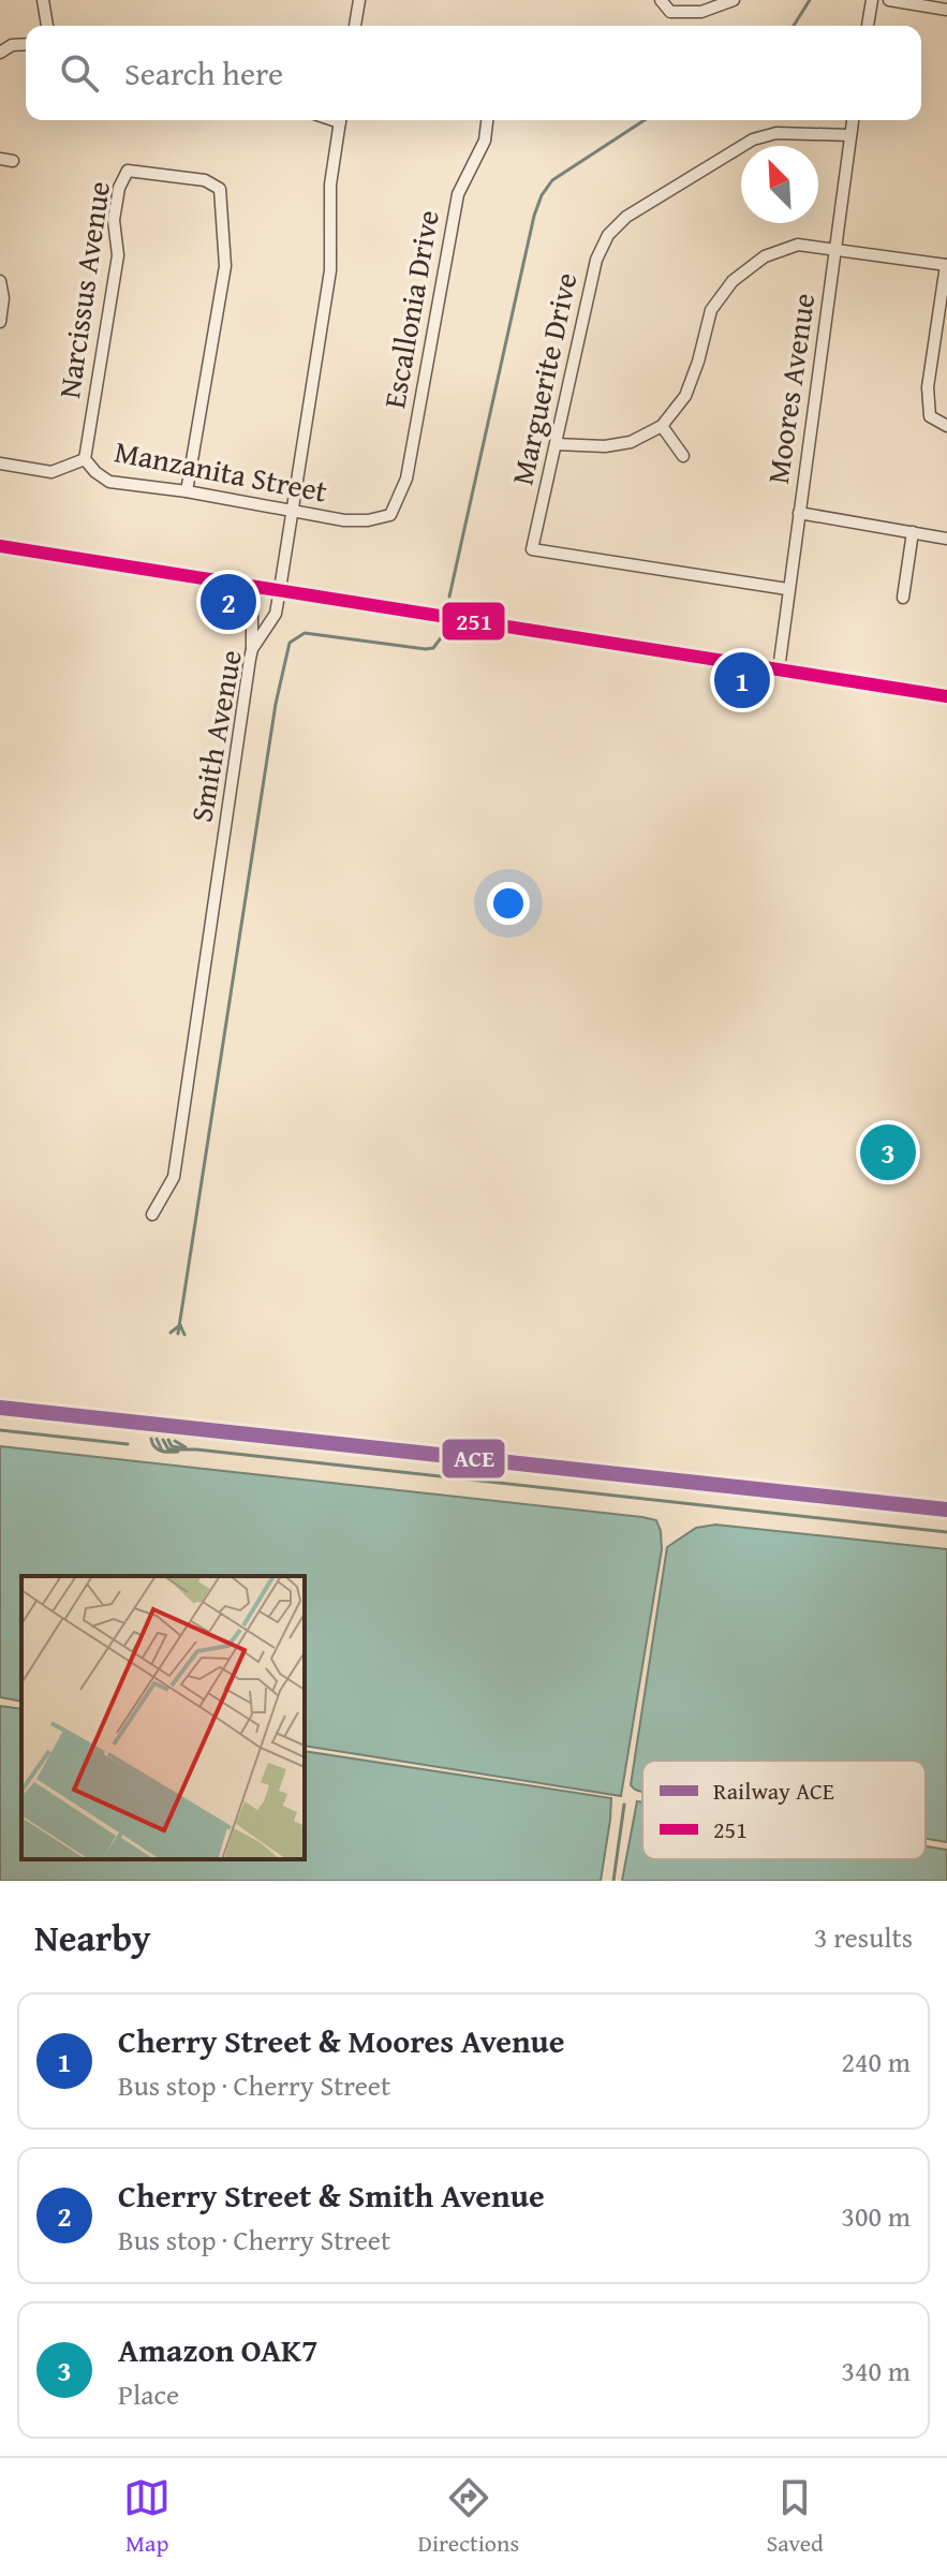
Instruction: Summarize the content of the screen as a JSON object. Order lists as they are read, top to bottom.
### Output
{
  "streets": {
    "street": [
      "Narcissus Avenue",
      "Escallonia Drive",
      "Marguerite Drive",
      "Moores Avenue",
      "Manzanita Street",
      "Smith Avenue"
    ]
  },
  "crossings": [
    ["Narcissus Avenue", "Manzanita Street"],
    ["Escallonia Drive", "Manzanita Street"],
    ["Marguerite Drive", "Moores Avenue"],
    ["Manzanita Street", "Smith Avenue"]
  ],
  "lines": ["transit line 251", "rail line ACE"],
  "legend": ["Railway ACE", "251"],
  "north": "top left",
  "page": {
    "search": "Search here",
    "pins": ["2", "1", "3"],
    "heading": ["Nearby", "3 results"],
    "list": [
      {
        "mark": "1",
        "name": "Cherry Street & Moores Avenue",
        "note": "Bus stop · Cherry Street",
        "value": "240 m"
      },
      {
        "mark": "2",
        "name": "Cherry Street & Smith Avenue",
        "note": "Bus stop · Cherry Street",
        "value": "300 m"
      },
      {
        "mark": "3",
        "name": "Amazon OAK7",
        "note": "Place",
        "value": "340 m"
      }
    ],
    "nav": ["Map", "Directions", "Saved"]
  }
}
